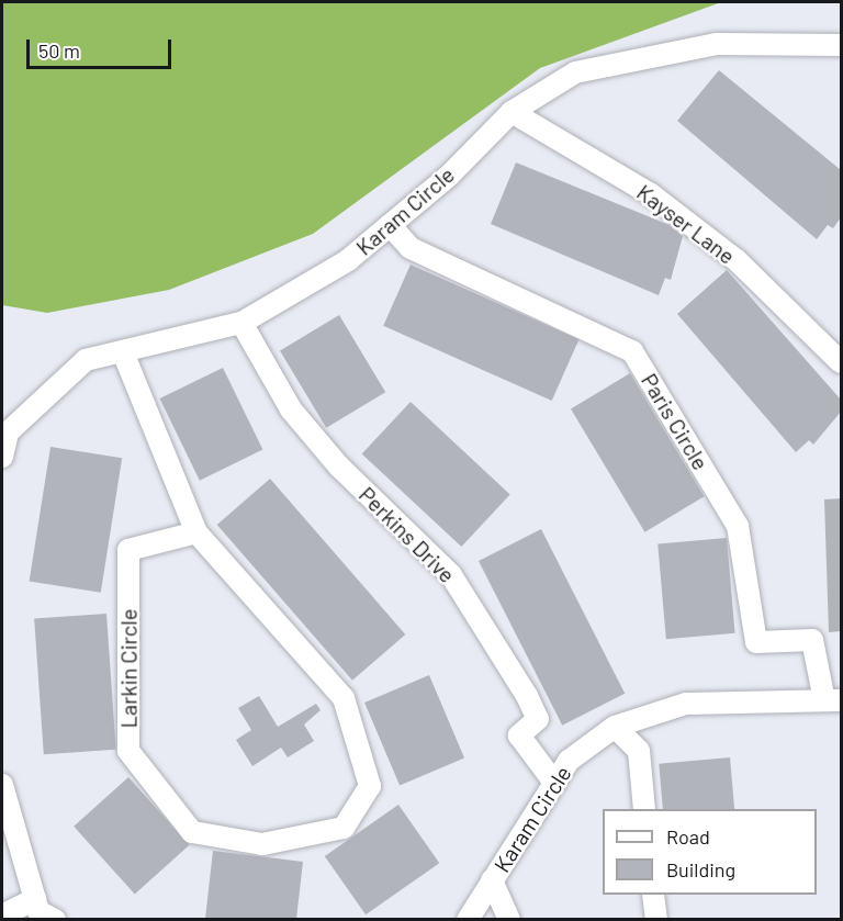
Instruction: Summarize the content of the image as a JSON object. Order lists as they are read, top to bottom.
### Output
{
  "streets": {
    "street": [
      "Karam Circle",
      "Kayser Lane",
      "Paris Circle",
      "Perkins Drive",
      "Larkin Circle"
    ]
  },
  "crossings": [
    ["Karam Circle", "Kayser Lane"],
    ["Karam Circle", "Paris Circle"],
    ["Karam Circle", "Perkins Drive"],
    ["Karam Circle", "Larkin Circle"]
  ],
  "legend": ["Road", "Building"],
  "scale_bar": "50 m"
}
